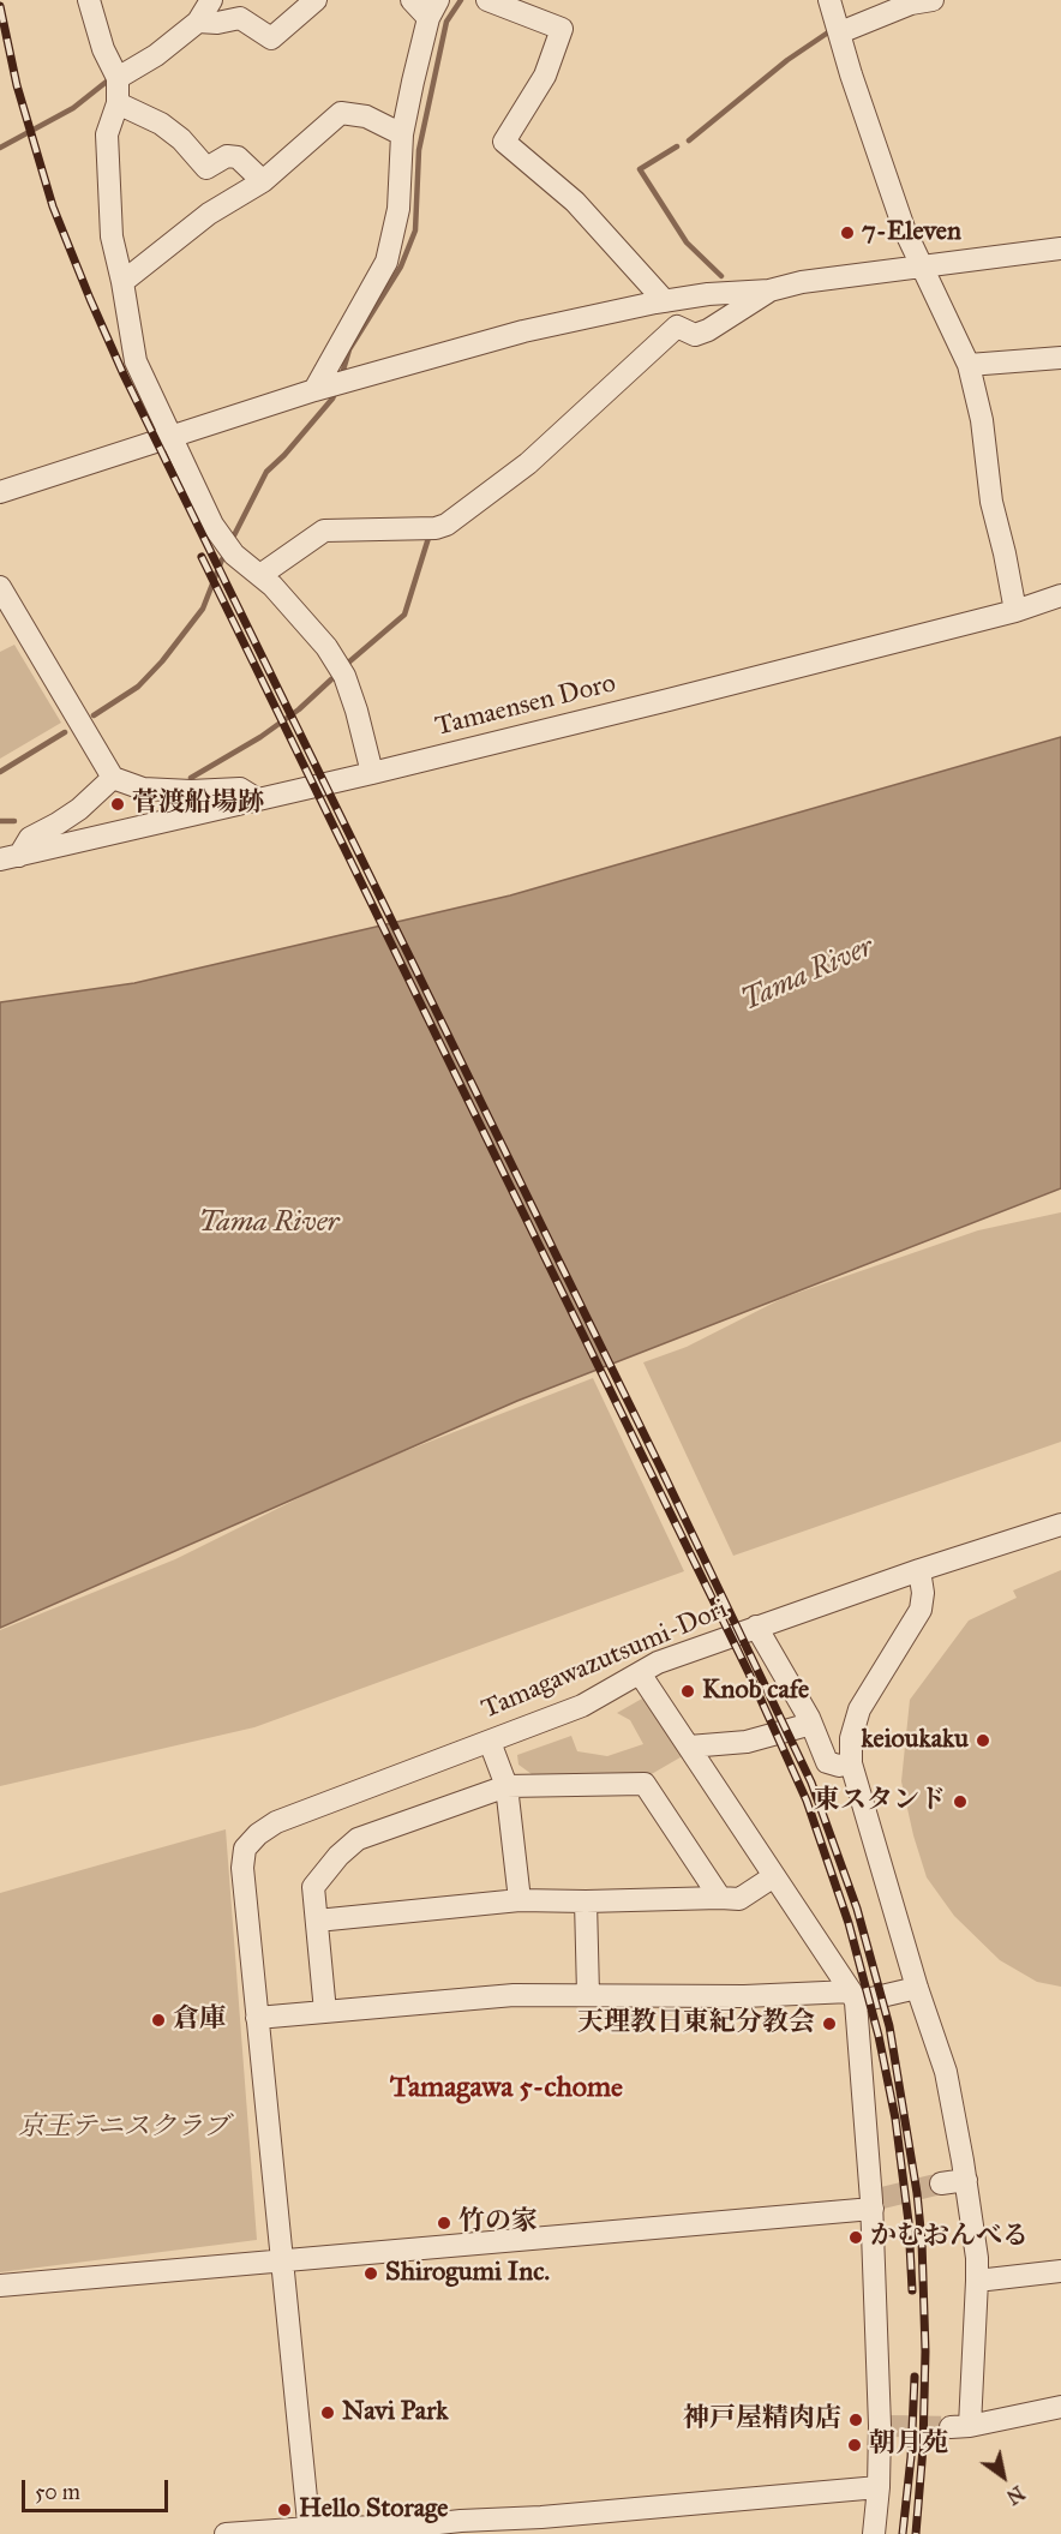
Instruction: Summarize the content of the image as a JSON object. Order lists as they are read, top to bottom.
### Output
{
  "streets": {
    "street": ["Tamaensen Doro", "Tamagawazutsumi-Dori"]
  },
  "districts": ["Tamagawa 5-chome"],
  "water": ["Tama River"],
  "parks": ["京王テニスクラブ"],
  "places": [
    "7-Eleven",
    "菅渡船場跡",
    "Knob cafe",
    "keioukaku",
    "東スタンド",
    "倉庫",
    "天理教日東紀分教会",
    "竹の家",
    "かむおんべる",
    "Shirogumi Inc.",
    "Navi Park",
    "神戸屋精肉店",
    "朝月苑",
    "Hello Storage"
  ],
  "scale_bar": "50 m",
  "north": "bottom right"
}
